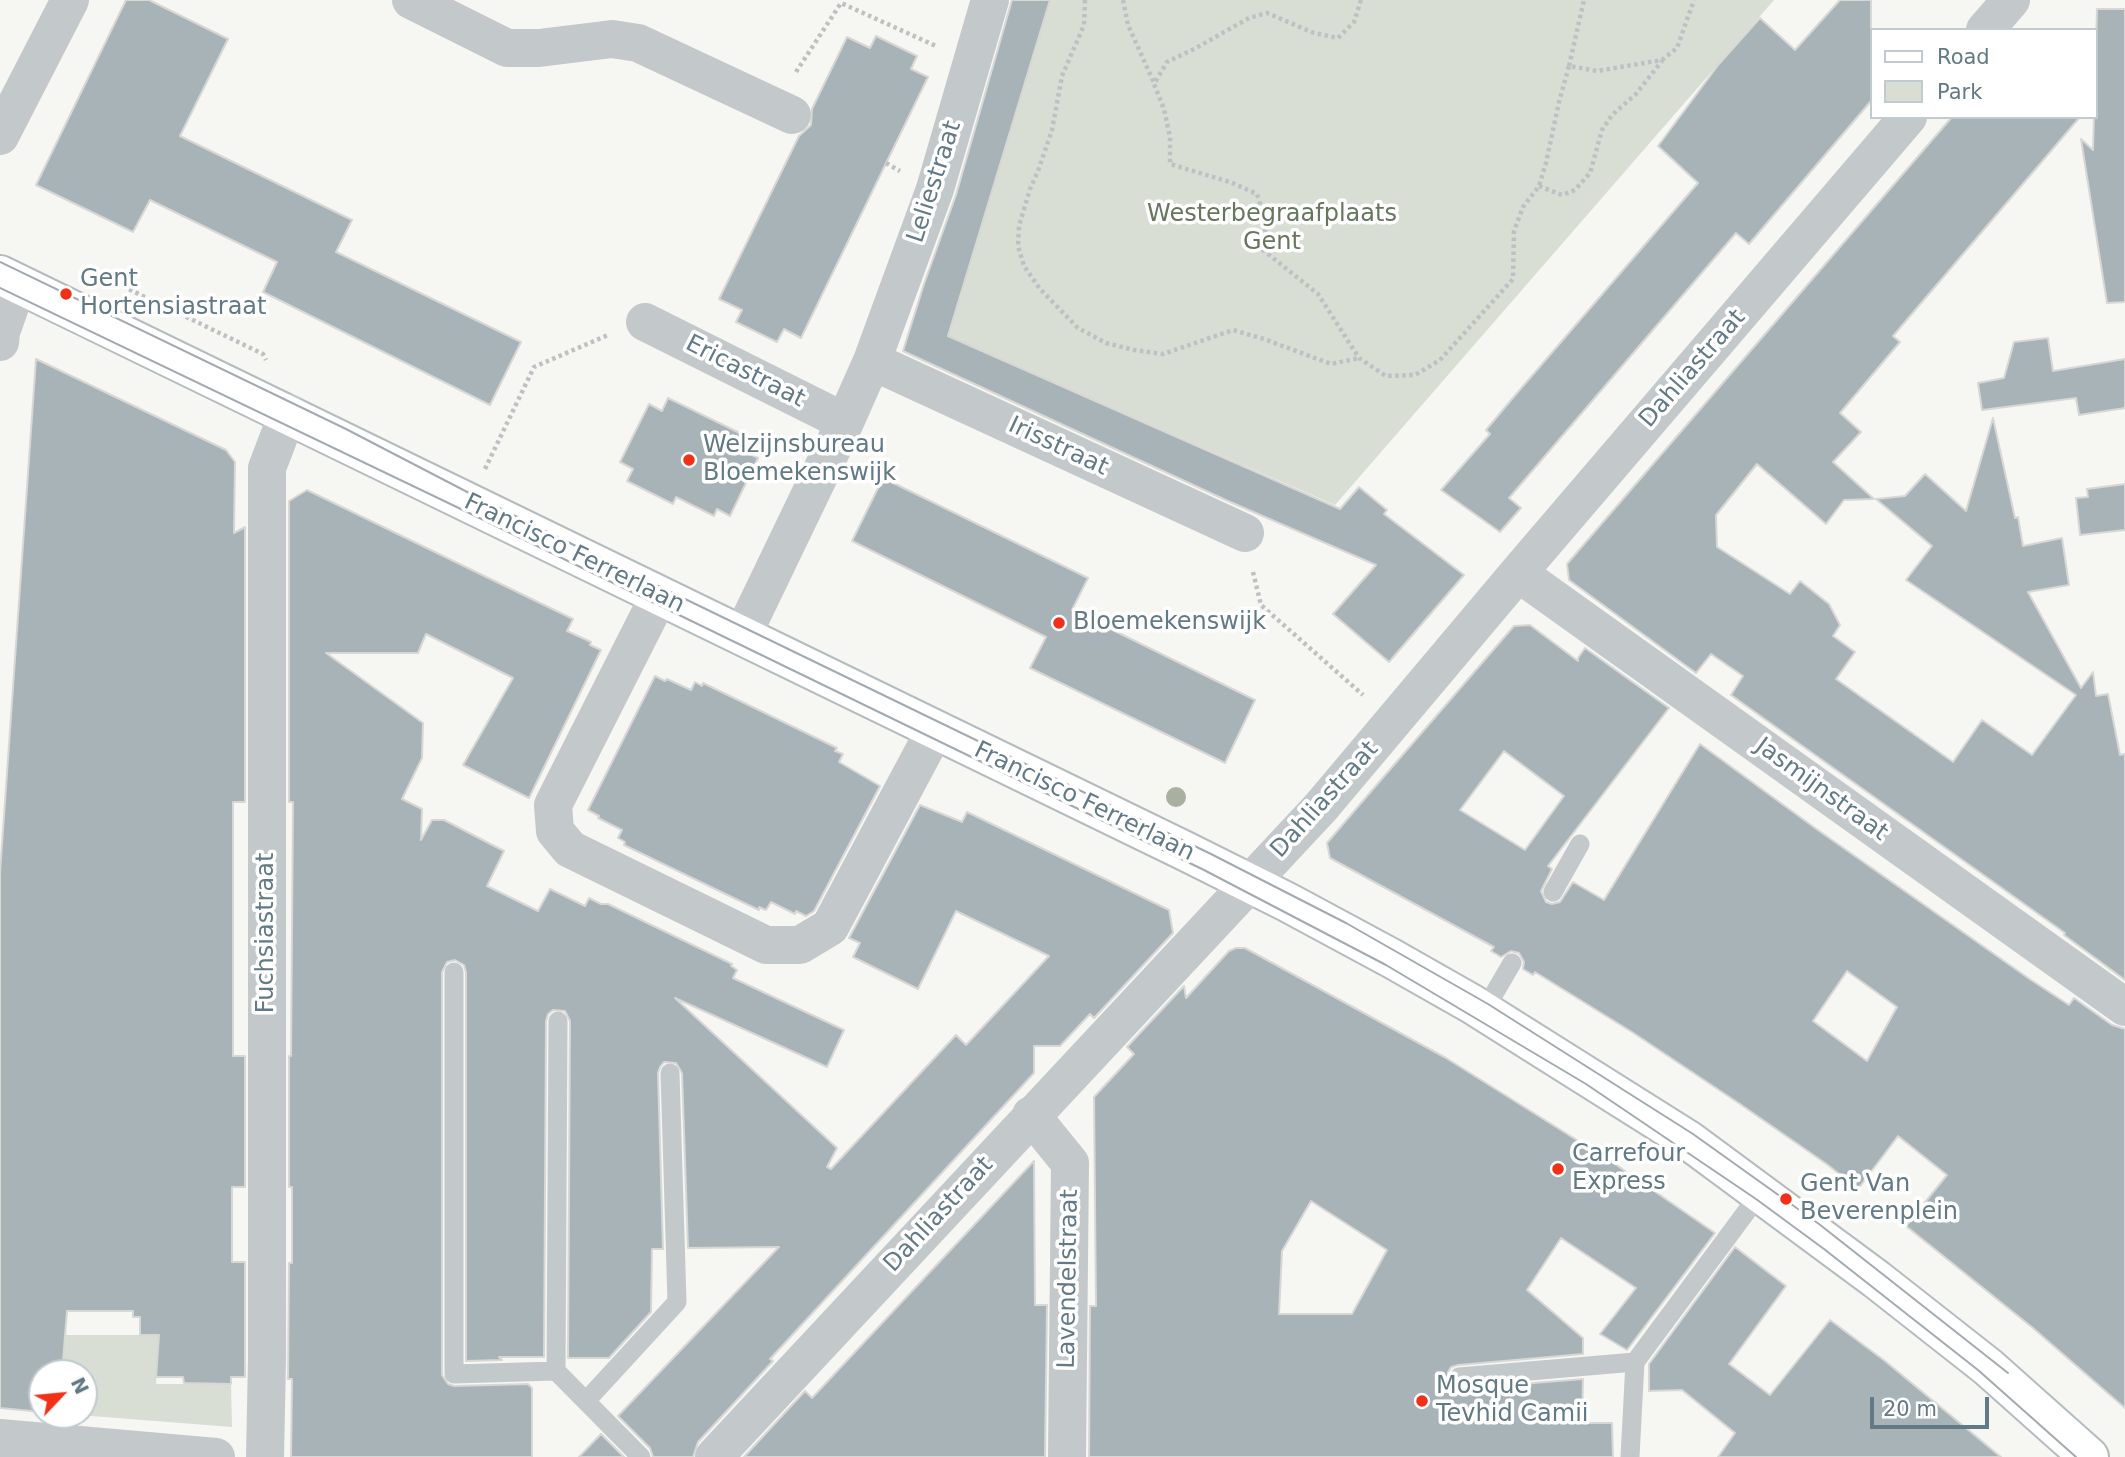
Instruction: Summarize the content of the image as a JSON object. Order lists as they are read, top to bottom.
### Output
{
  "streets": {
    "street": [
      "Leliestraat",
      "Dahliastraat",
      "Ericastraat",
      "Irisstraat",
      "Francisco Ferrerlaan",
      "Jasmijnstraat",
      "Fuchsiastraat",
      "Lavendelstraat"
    ]
  },
  "crossings": [
    ["Leliestraat", "Ericastraat"],
    ["Leliestraat", "Irisstraat"],
    ["Leliestraat", "Francisco Ferrerlaan"],
    ["Dahliastraat", "Francisco Ferrerlaan"],
    ["Dahliastraat", "Jasmijnstraat"],
    ["Dahliastraat", "Lavendelstraat"],
    ["Francisco Ferrerlaan", "Fuchsiastraat"]
  ],
  "parks": ["Westerbegraafplaats Gent"],
  "places": [
    "Gent Hortensiastraat",
    "Welzijnsbureau Bloemekenswijk",
    "Bloemekenswijk",
    "Carrefour Express",
    "Gent Van Beverenplein",
    "Mosque Tevhid Camii"
  ],
  "legend": ["Road", "Park"],
  "scale_bar": "20 m",
  "north": "top right"
}
